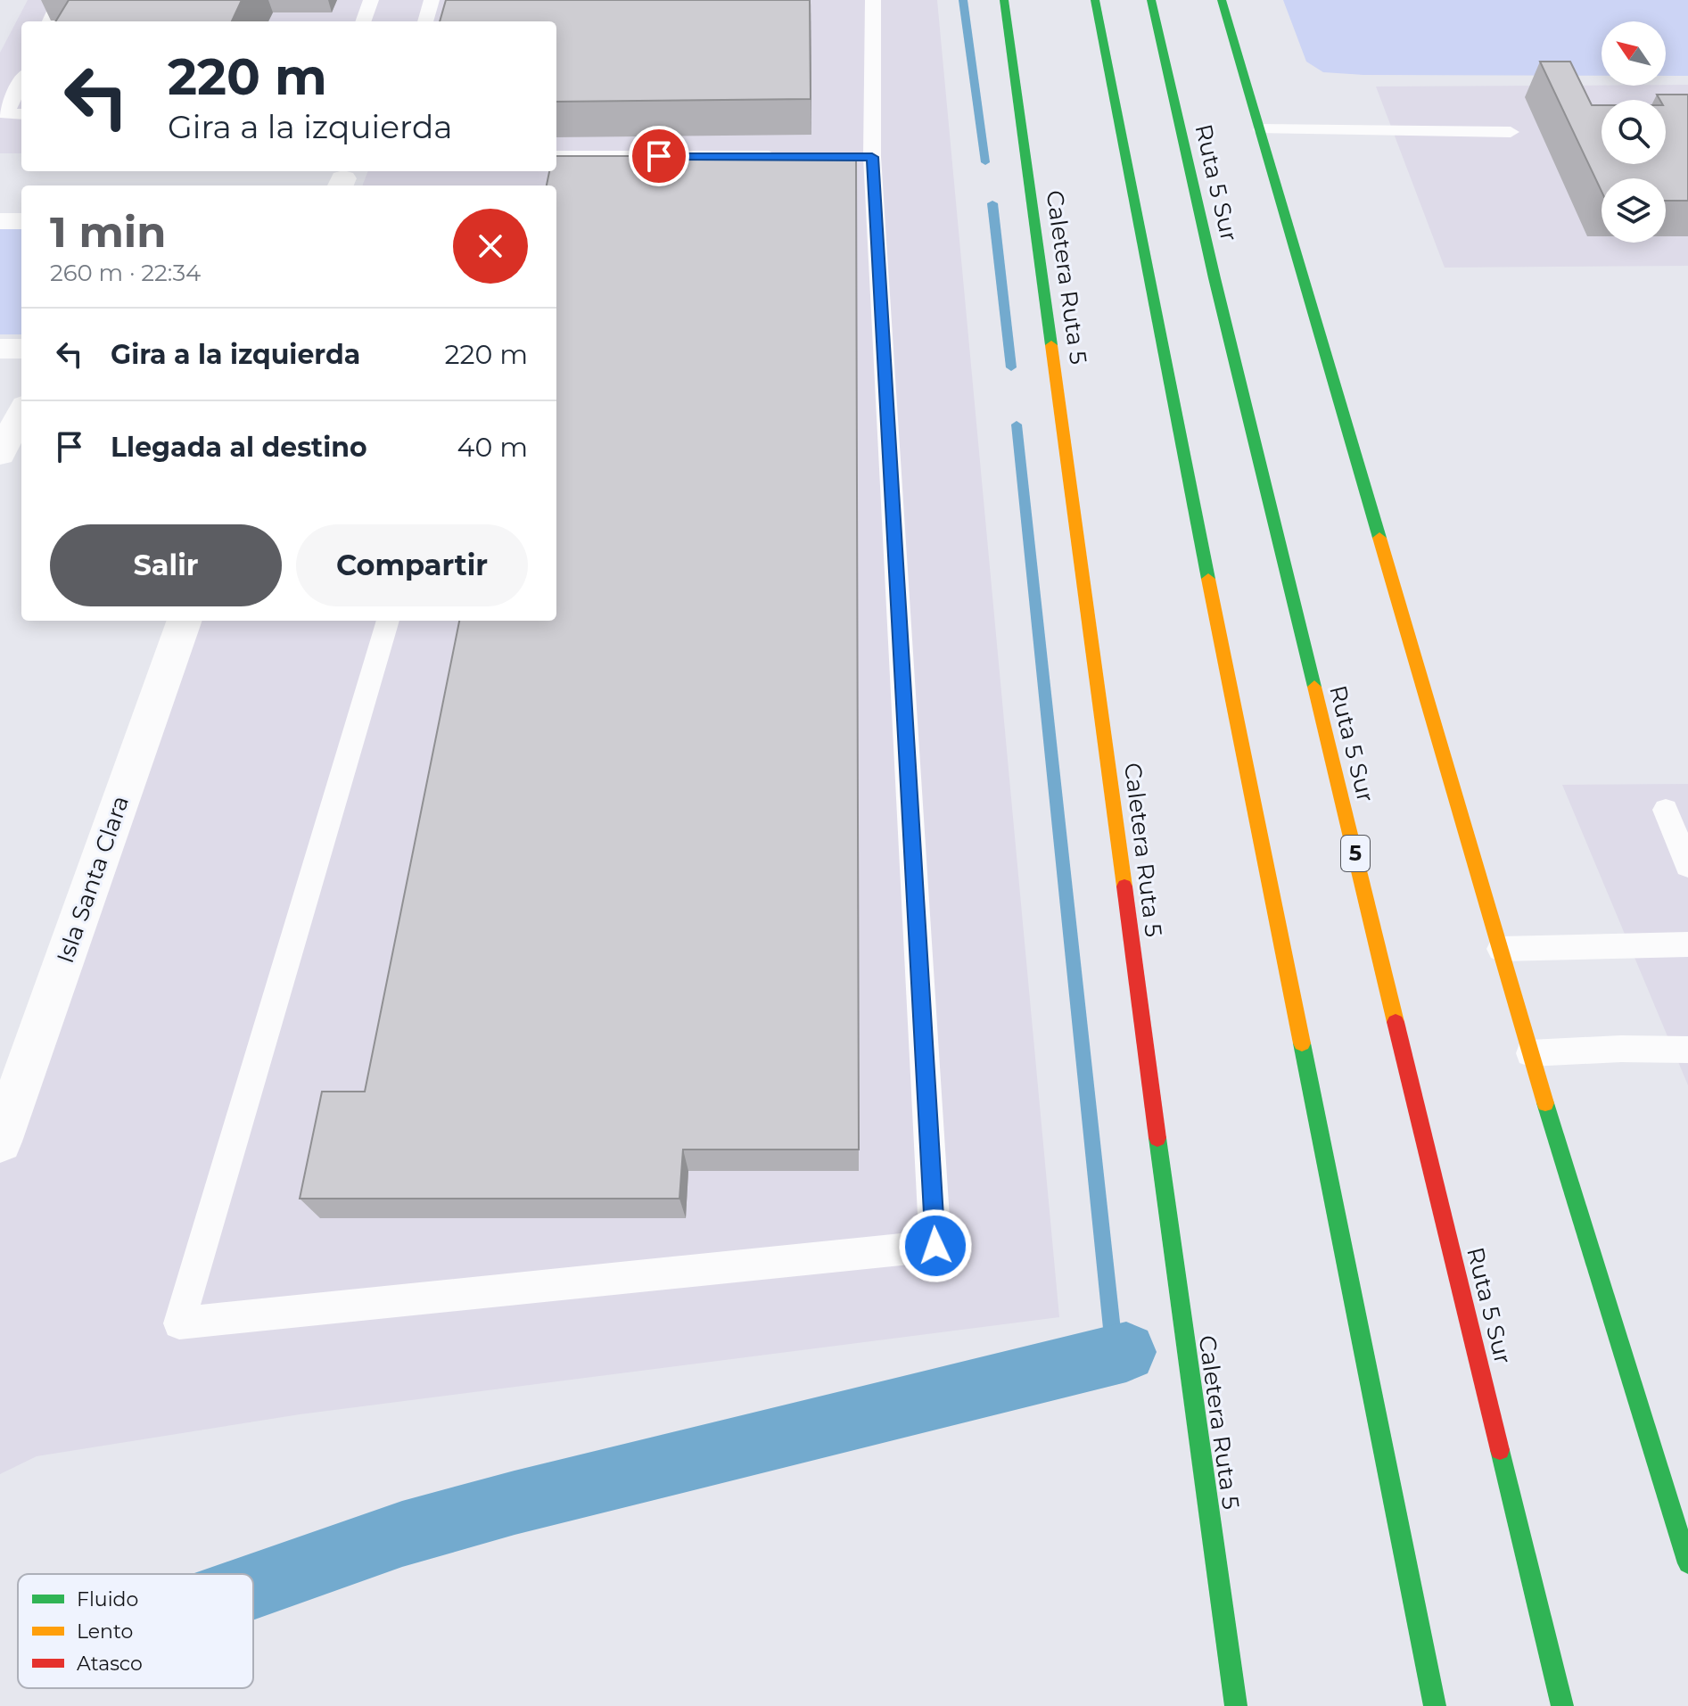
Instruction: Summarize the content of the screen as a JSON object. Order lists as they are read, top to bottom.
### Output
{
  "streets": {
    "main road": ["Ruta 5 Sur", "Caletera Ruta 5", "5"],
    "street": ["Isla Santa Clara"]
  },
  "legend": ["Fluido", "Lento", "Atasco"],
  "north": "top left",
  "page": {
    "turn": ["220 m", "Gira a la izquierda"],
    "heading": ["1 min", "260 m · 22:34"],
    "list": [
      {
        "name": "Gira a la izquierda",
        "value": "220 m"
      },
      {
        "name": "Llegada al destino",
        "value": "40 m"
      }
    ],
    "buttons": ["Salir", "Compartir"]
  }
}
